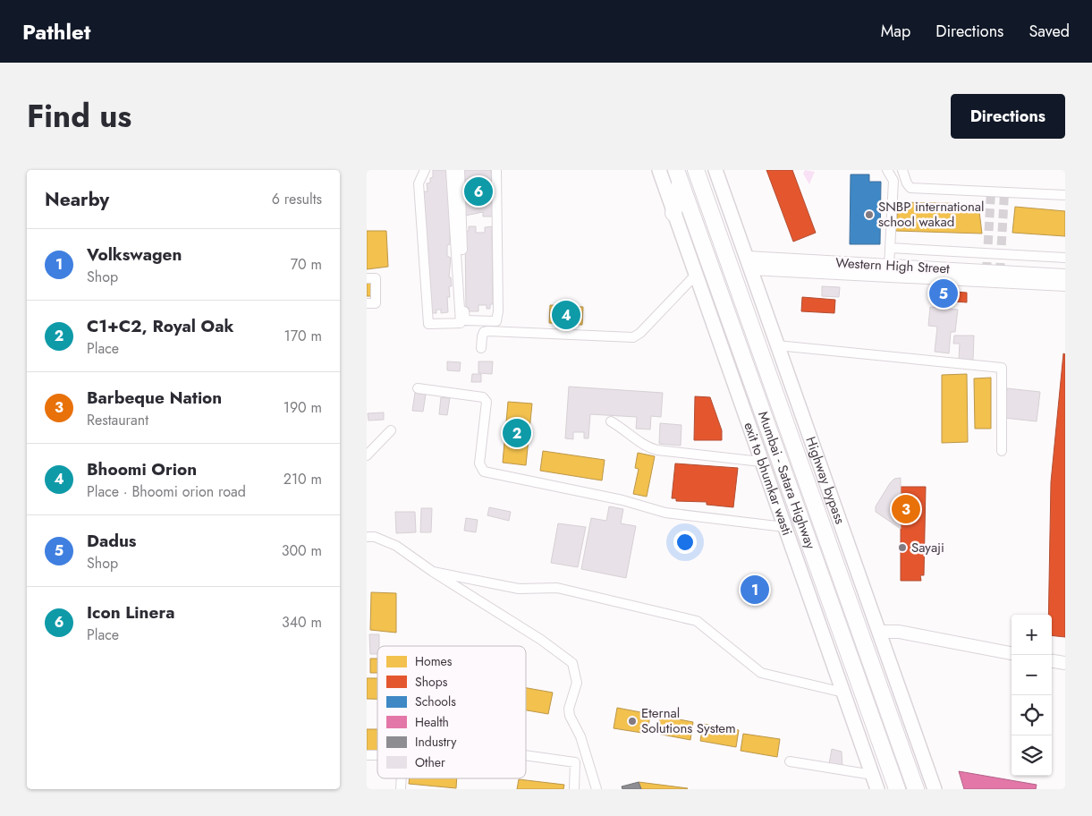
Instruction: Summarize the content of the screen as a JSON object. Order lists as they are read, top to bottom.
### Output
{
  "streets": {
    "highway": ["Mumbai - Satara Highway"],
    "main road": ["exit to bhumkar wasti", "Highway bypass"],
    "street": ["Western High Street"]
  },
  "crossings": [
    ["Western High Street", "Highway bypass"]
  ],
  "places": ["SNBP international school wakad", "Sayaji", "Eternal Solutions System"],
  "legend": [
    "Homes",
    "Shops",
    "Schools",
    "Health",
    "Industry",
    "Other"
  ],
  "page": {
    "header": "Pathlet",
    "nav": ["Map", "Directions", "Saved"],
    "title": "Find us",
    "buttons": "Directions",
    "heading": ["Nearby", "6 results"],
    "pins": [
      "6",
      "5",
      "4",
      "2",
      "3",
      "1"
    ],
    "list": [
      {
        "mark": "1",
        "name": "Volkswagen",
        "note": "Shop",
        "value": "70 m"
      },
      {
        "mark": "2",
        "name": "C1+C2, Royal Oak",
        "note": "Place",
        "value": "170 m"
      },
      {
        "mark": "3",
        "name": "Barbeque Nation",
        "note": "Restaurant",
        "value": "190 m"
      },
      {
        "mark": "4",
        "name": "Bhoomi Orion",
        "note": "Place · Bhoomi orion road",
        "value": "210 m"
      },
      {
        "mark": "5",
        "name": "Dadus",
        "note": "Shop",
        "value": "300 m"
      },
      {
        "mark": "6",
        "name": "Icon Linera",
        "note": "Place",
        "value": "340 m"
      }
    ],
    "map_buttons": ["+", "−"]
  }
}
